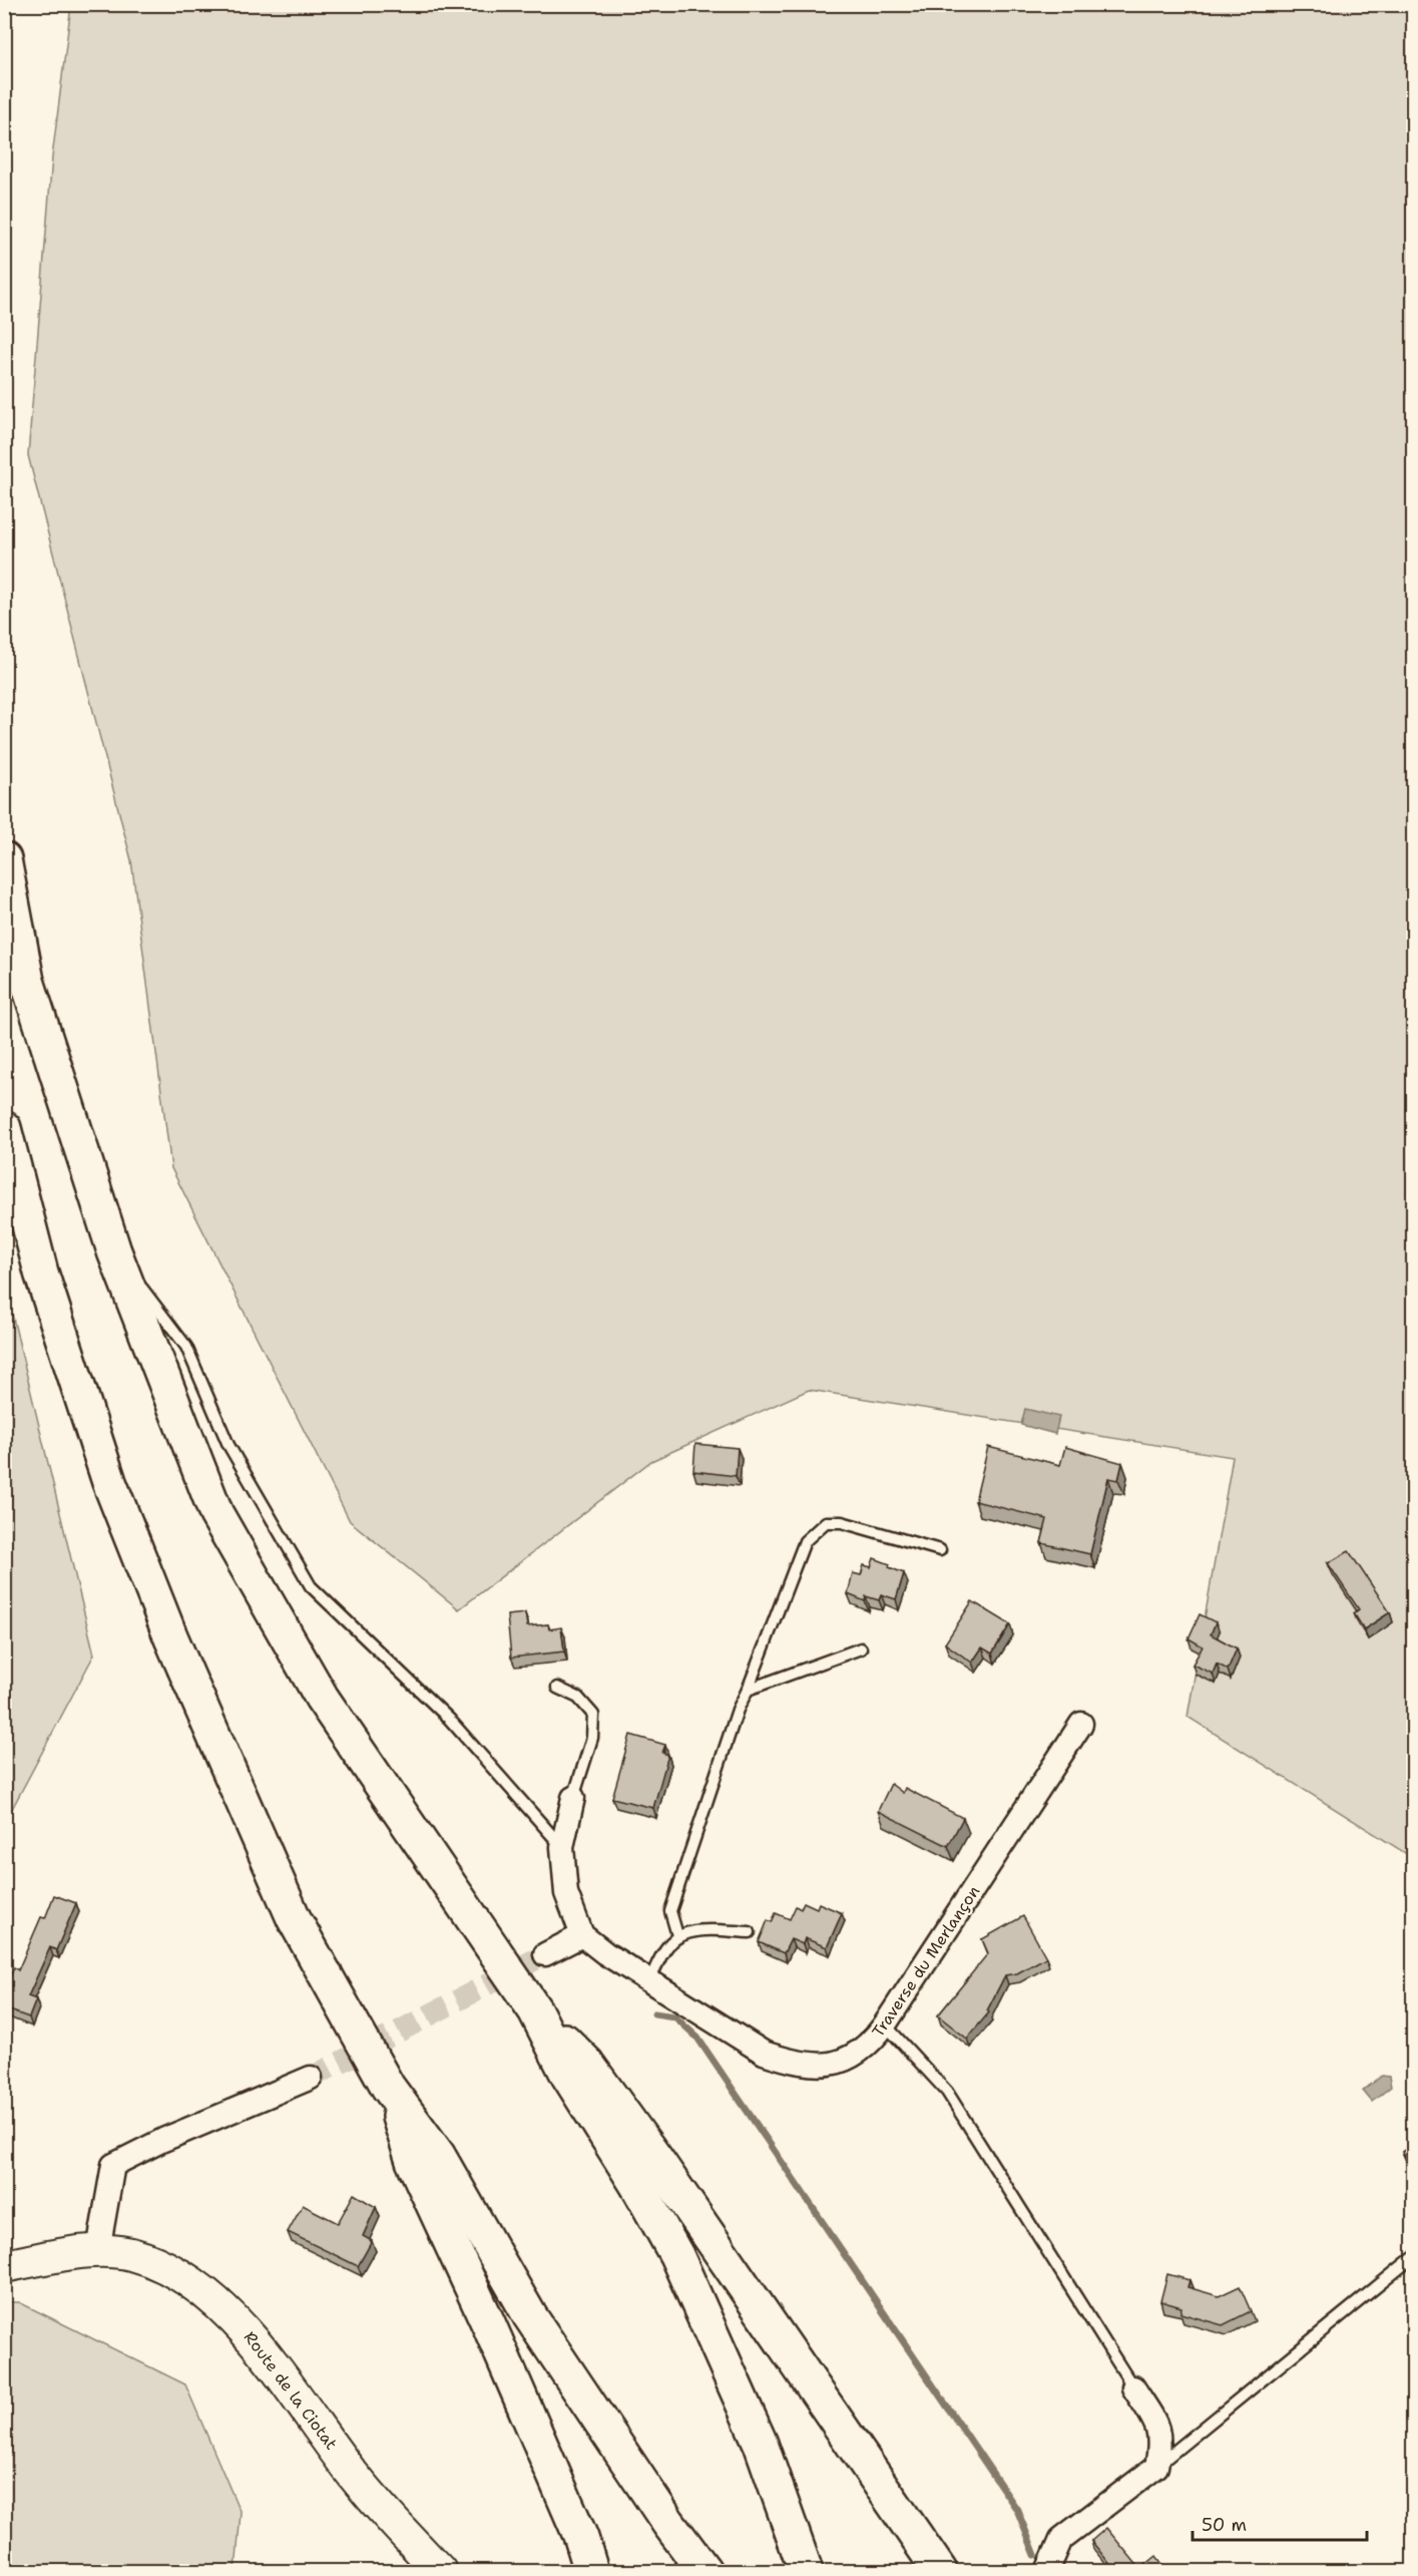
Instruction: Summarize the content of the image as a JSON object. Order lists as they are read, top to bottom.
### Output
{
  "streets": {
    "main road": ["Route de la Ciotat"],
    "street": ["Traverse du Merlançon"]
  },
  "scale_bar": "50 m"
}
